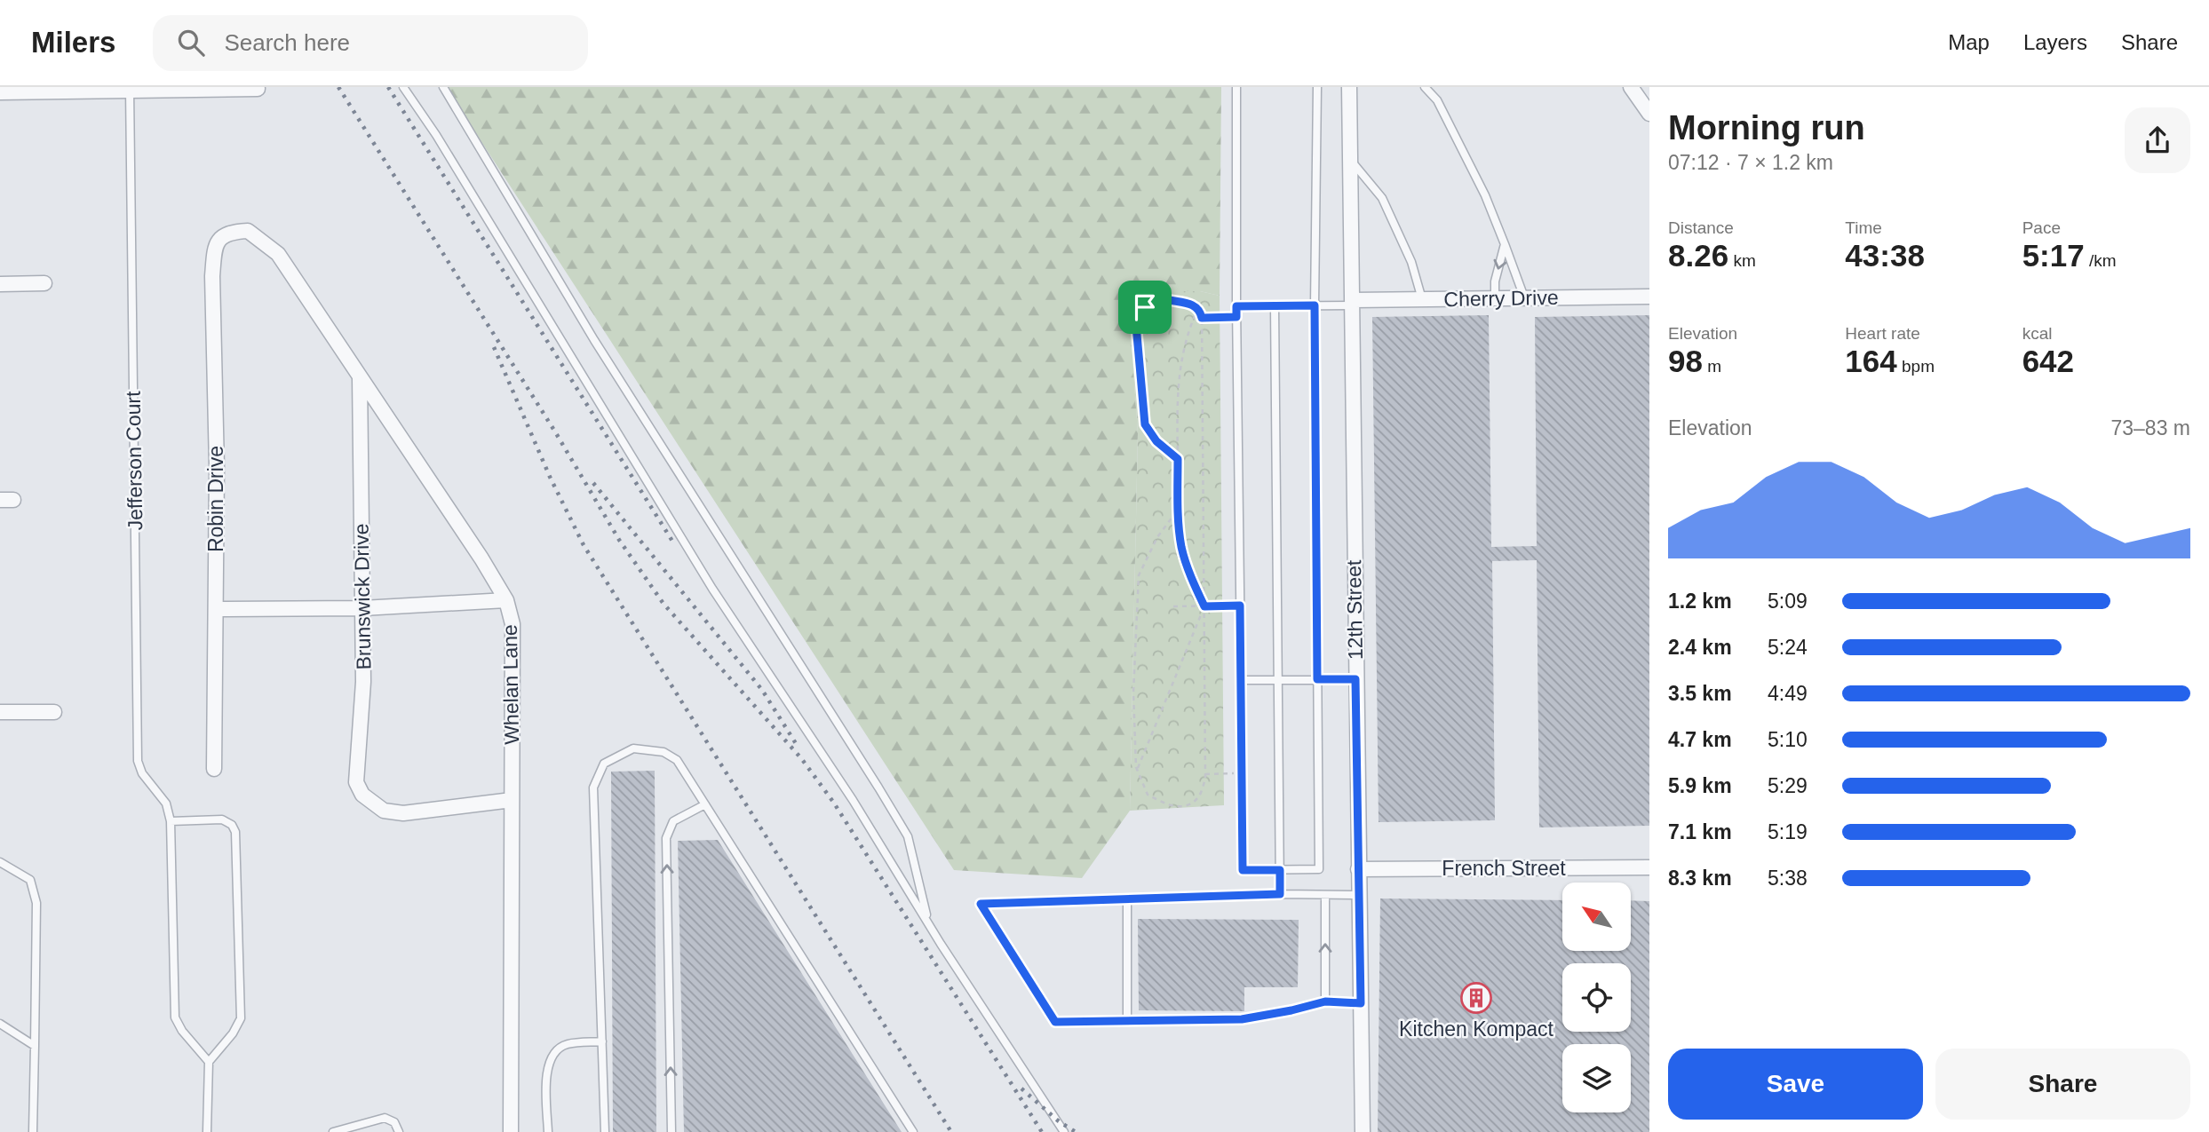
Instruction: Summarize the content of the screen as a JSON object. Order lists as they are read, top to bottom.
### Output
{
  "streets": {
    "street": [
      "Cherry Drive",
      "Robin Drive",
      "Brunswick Drive",
      "12th Street",
      "Whelan Lane",
      "French Street"
    ],
    "lane": ["Jefferson Court"]
  },
  "crossings": [
    ["Cherry Drive", "12th Street"],
    ["Robin Drive", "Whelan Lane"],
    ["Brunswick Drive", "Whelan Lane"],
    ["12th Street", "French Street"]
  ],
  "places": {
    "building": ["Kitchen Kompact"]
  },
  "north": "top left",
  "page": {
    "header": "Milers",
    "search": "Search here",
    "nav": ["Map", "Layers", "Share"],
    "heading": ["Morning run", "07:12 · 7 × 1.2 km"],
    "stats": [
      ["Distance", "8.26 km"],
      ["Time", "43:38"],
      ["Pace", "5:17 /km"],
      ["Elevation", "98 m"],
      ["Heart rate", "164 bpm"],
      ["kcal", "642"]
    ],
    "chart": ["Elevation", "73–83 m"],
    "list": [
      {
        "name": "1.2 km",
        "note": "5:09"
      },
      {
        "name": "2.4 km",
        "note": "5:24"
      },
      {
        "name": "3.5 km",
        "note": "4:49"
      },
      {
        "name": "4.7 km",
        "note": "5:10"
      },
      {
        "name": "5.9 km",
        "note": "5:29"
      },
      {
        "name": "7.1 km",
        "note": "5:19"
      },
      {
        "name": "8.3 km",
        "note": "5:38"
      }
    ],
    "buttons": ["Save", "Share"]
  }
}
